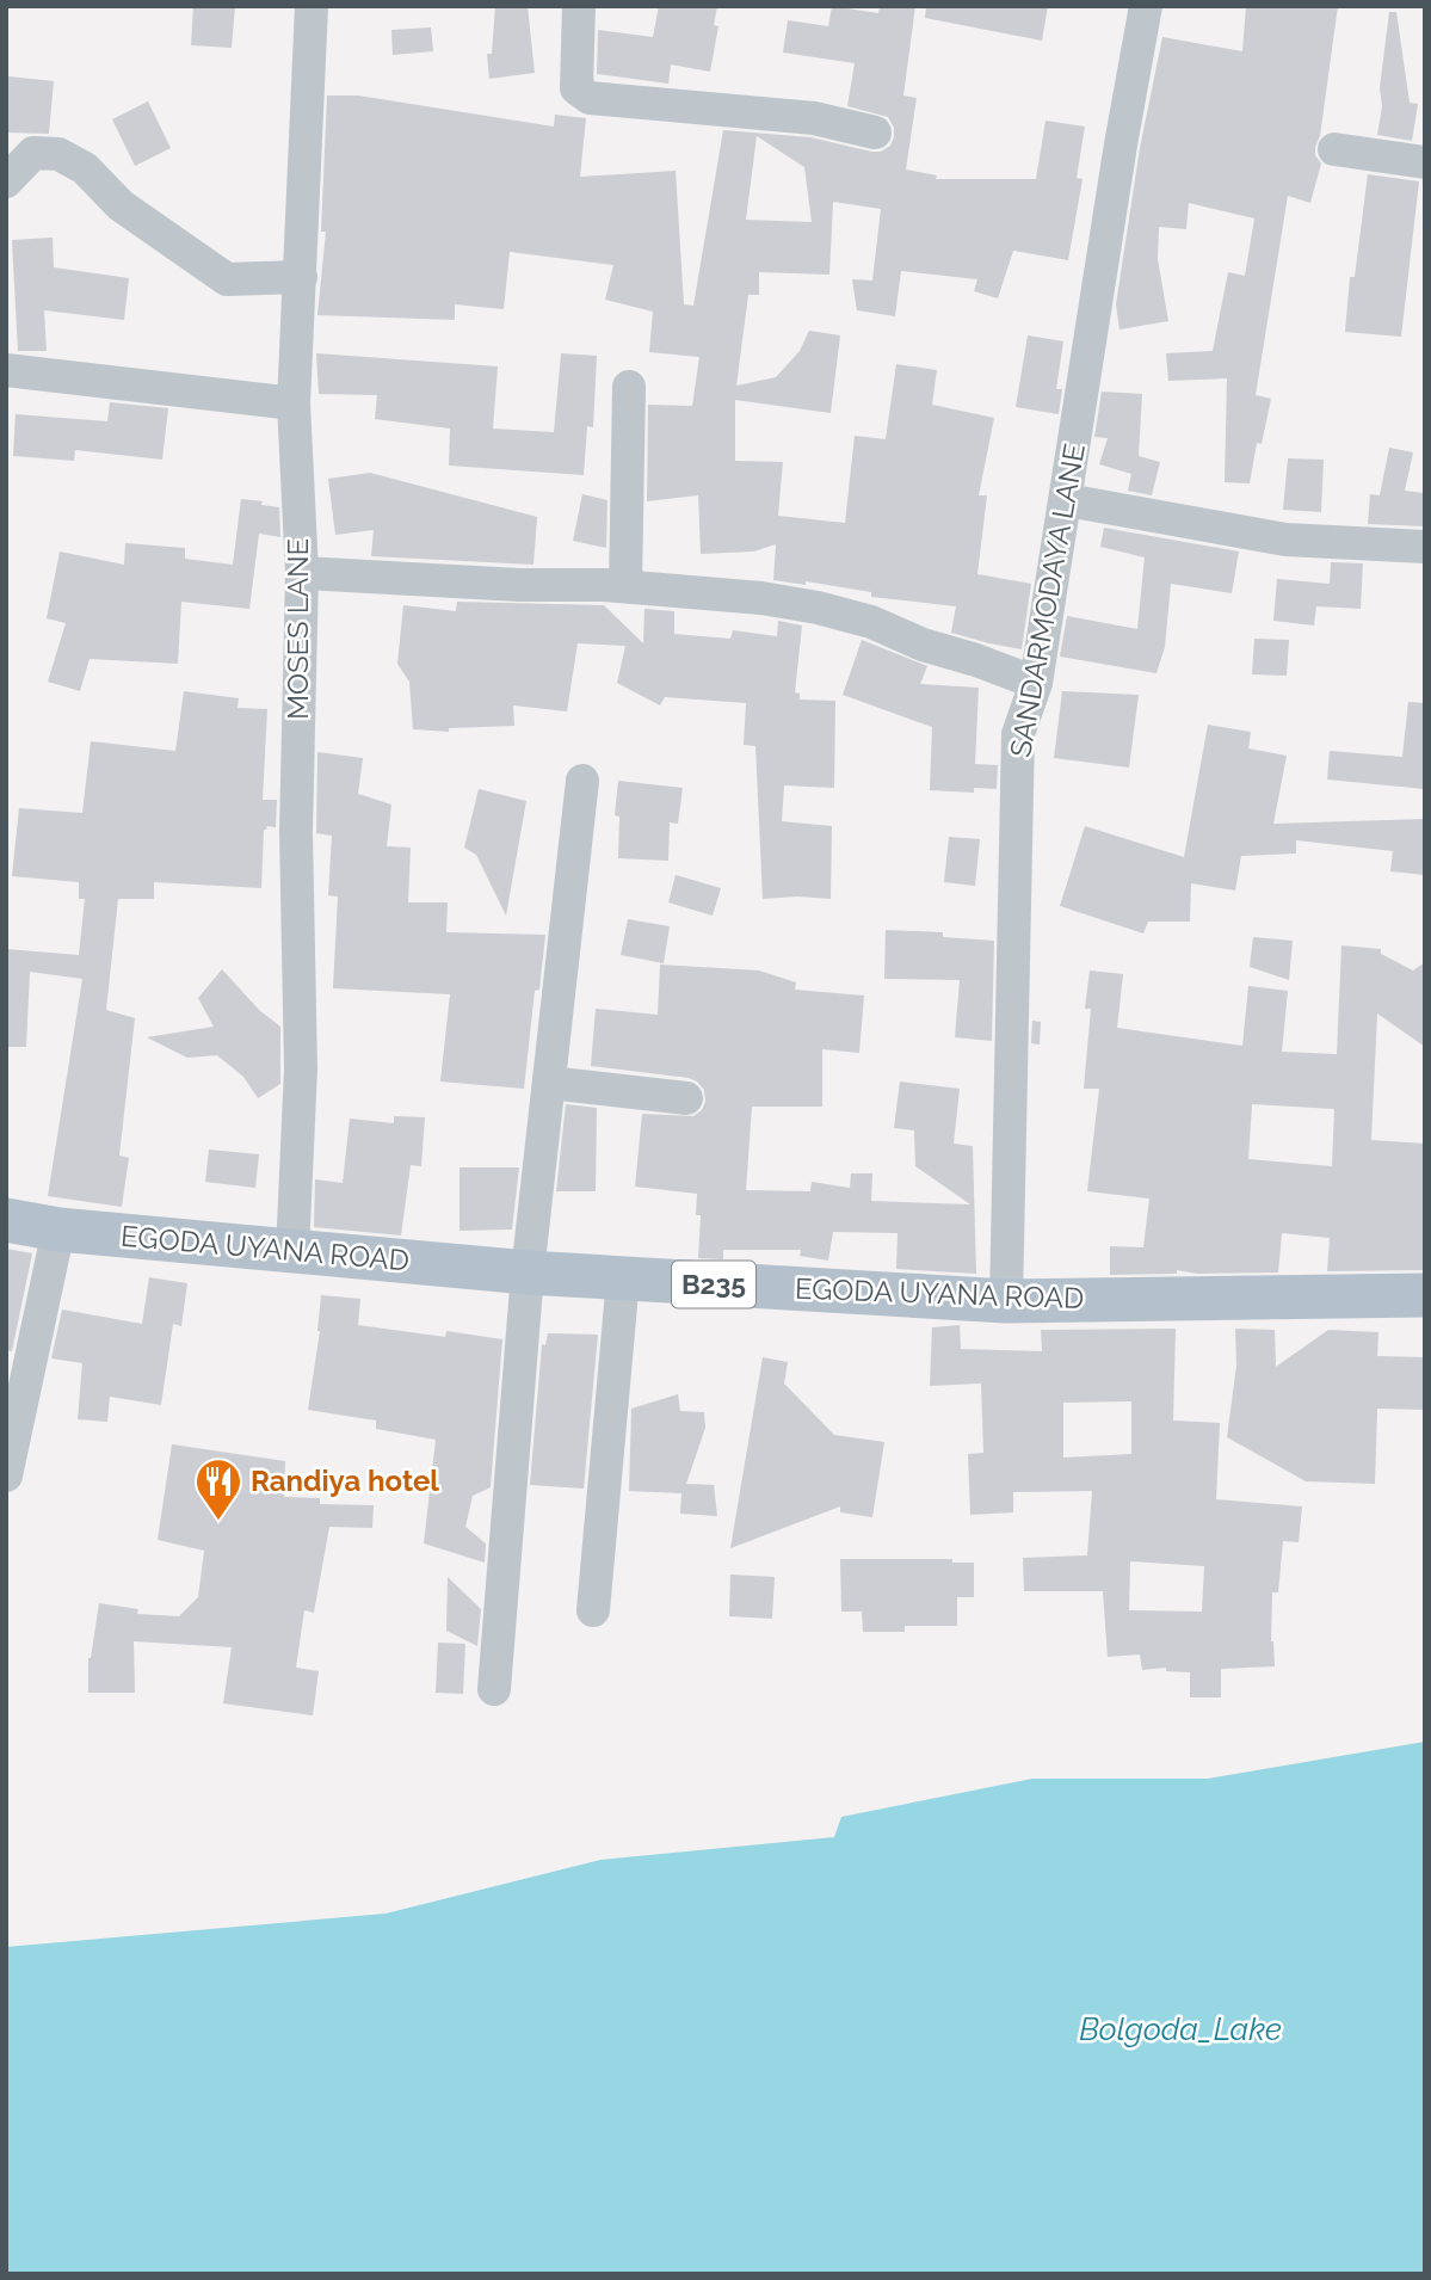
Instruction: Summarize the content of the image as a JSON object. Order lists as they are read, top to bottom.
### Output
{
  "streets": {
    "main road": ["EGODA UYANA ROAD", "B235"],
    "street": ["SANDARMODAYA LANE", "MOSES LANE"]
  },
  "crossings": [
    ["SANDARMODAYA LANE", "EGODA UYANA ROAD"],
    ["MOSES LANE", "EGODA UYANA ROAD"]
  ],
  "water": ["Bolgoda_Lake"],
  "places": {
    "restaurant": ["Randiya hotel"]
  }
}
